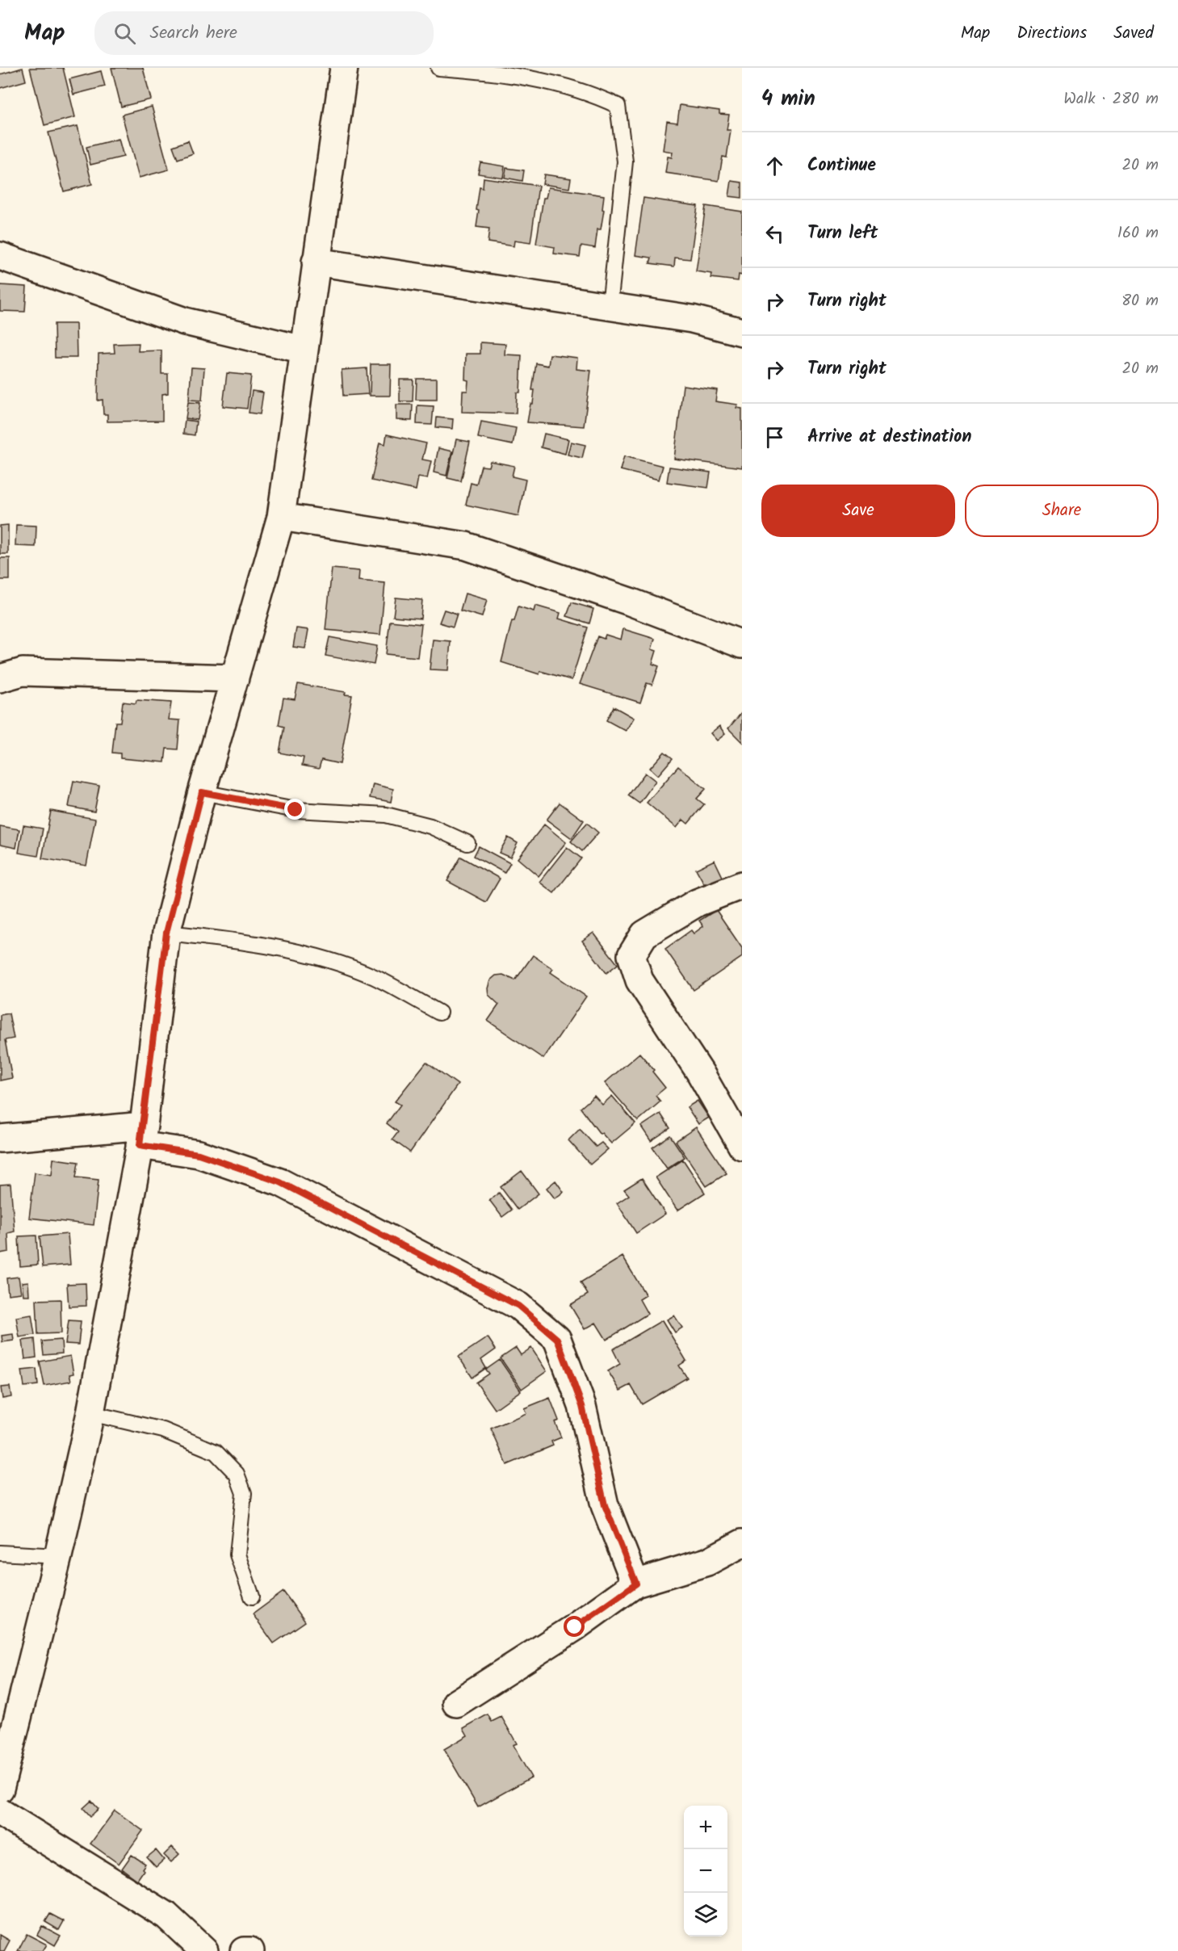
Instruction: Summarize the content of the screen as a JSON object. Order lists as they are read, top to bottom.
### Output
{
  "page": {
    "header": "Map",
    "search": "Search here",
    "nav": ["Map", "Directions", "Saved"],
    "heading": ["4 min", "Walk · 280 m"],
    "list": [
      ["Continue", "20 m"],
      ["Turn left", "160 m"],
      ["Turn right", "80 m"],
      ["Turn right", "20 m"],
      "Arrive at destination"
    ],
    "buttons": ["Save", "Share"],
    "map_buttons": ["+", "−"]
  }
}
